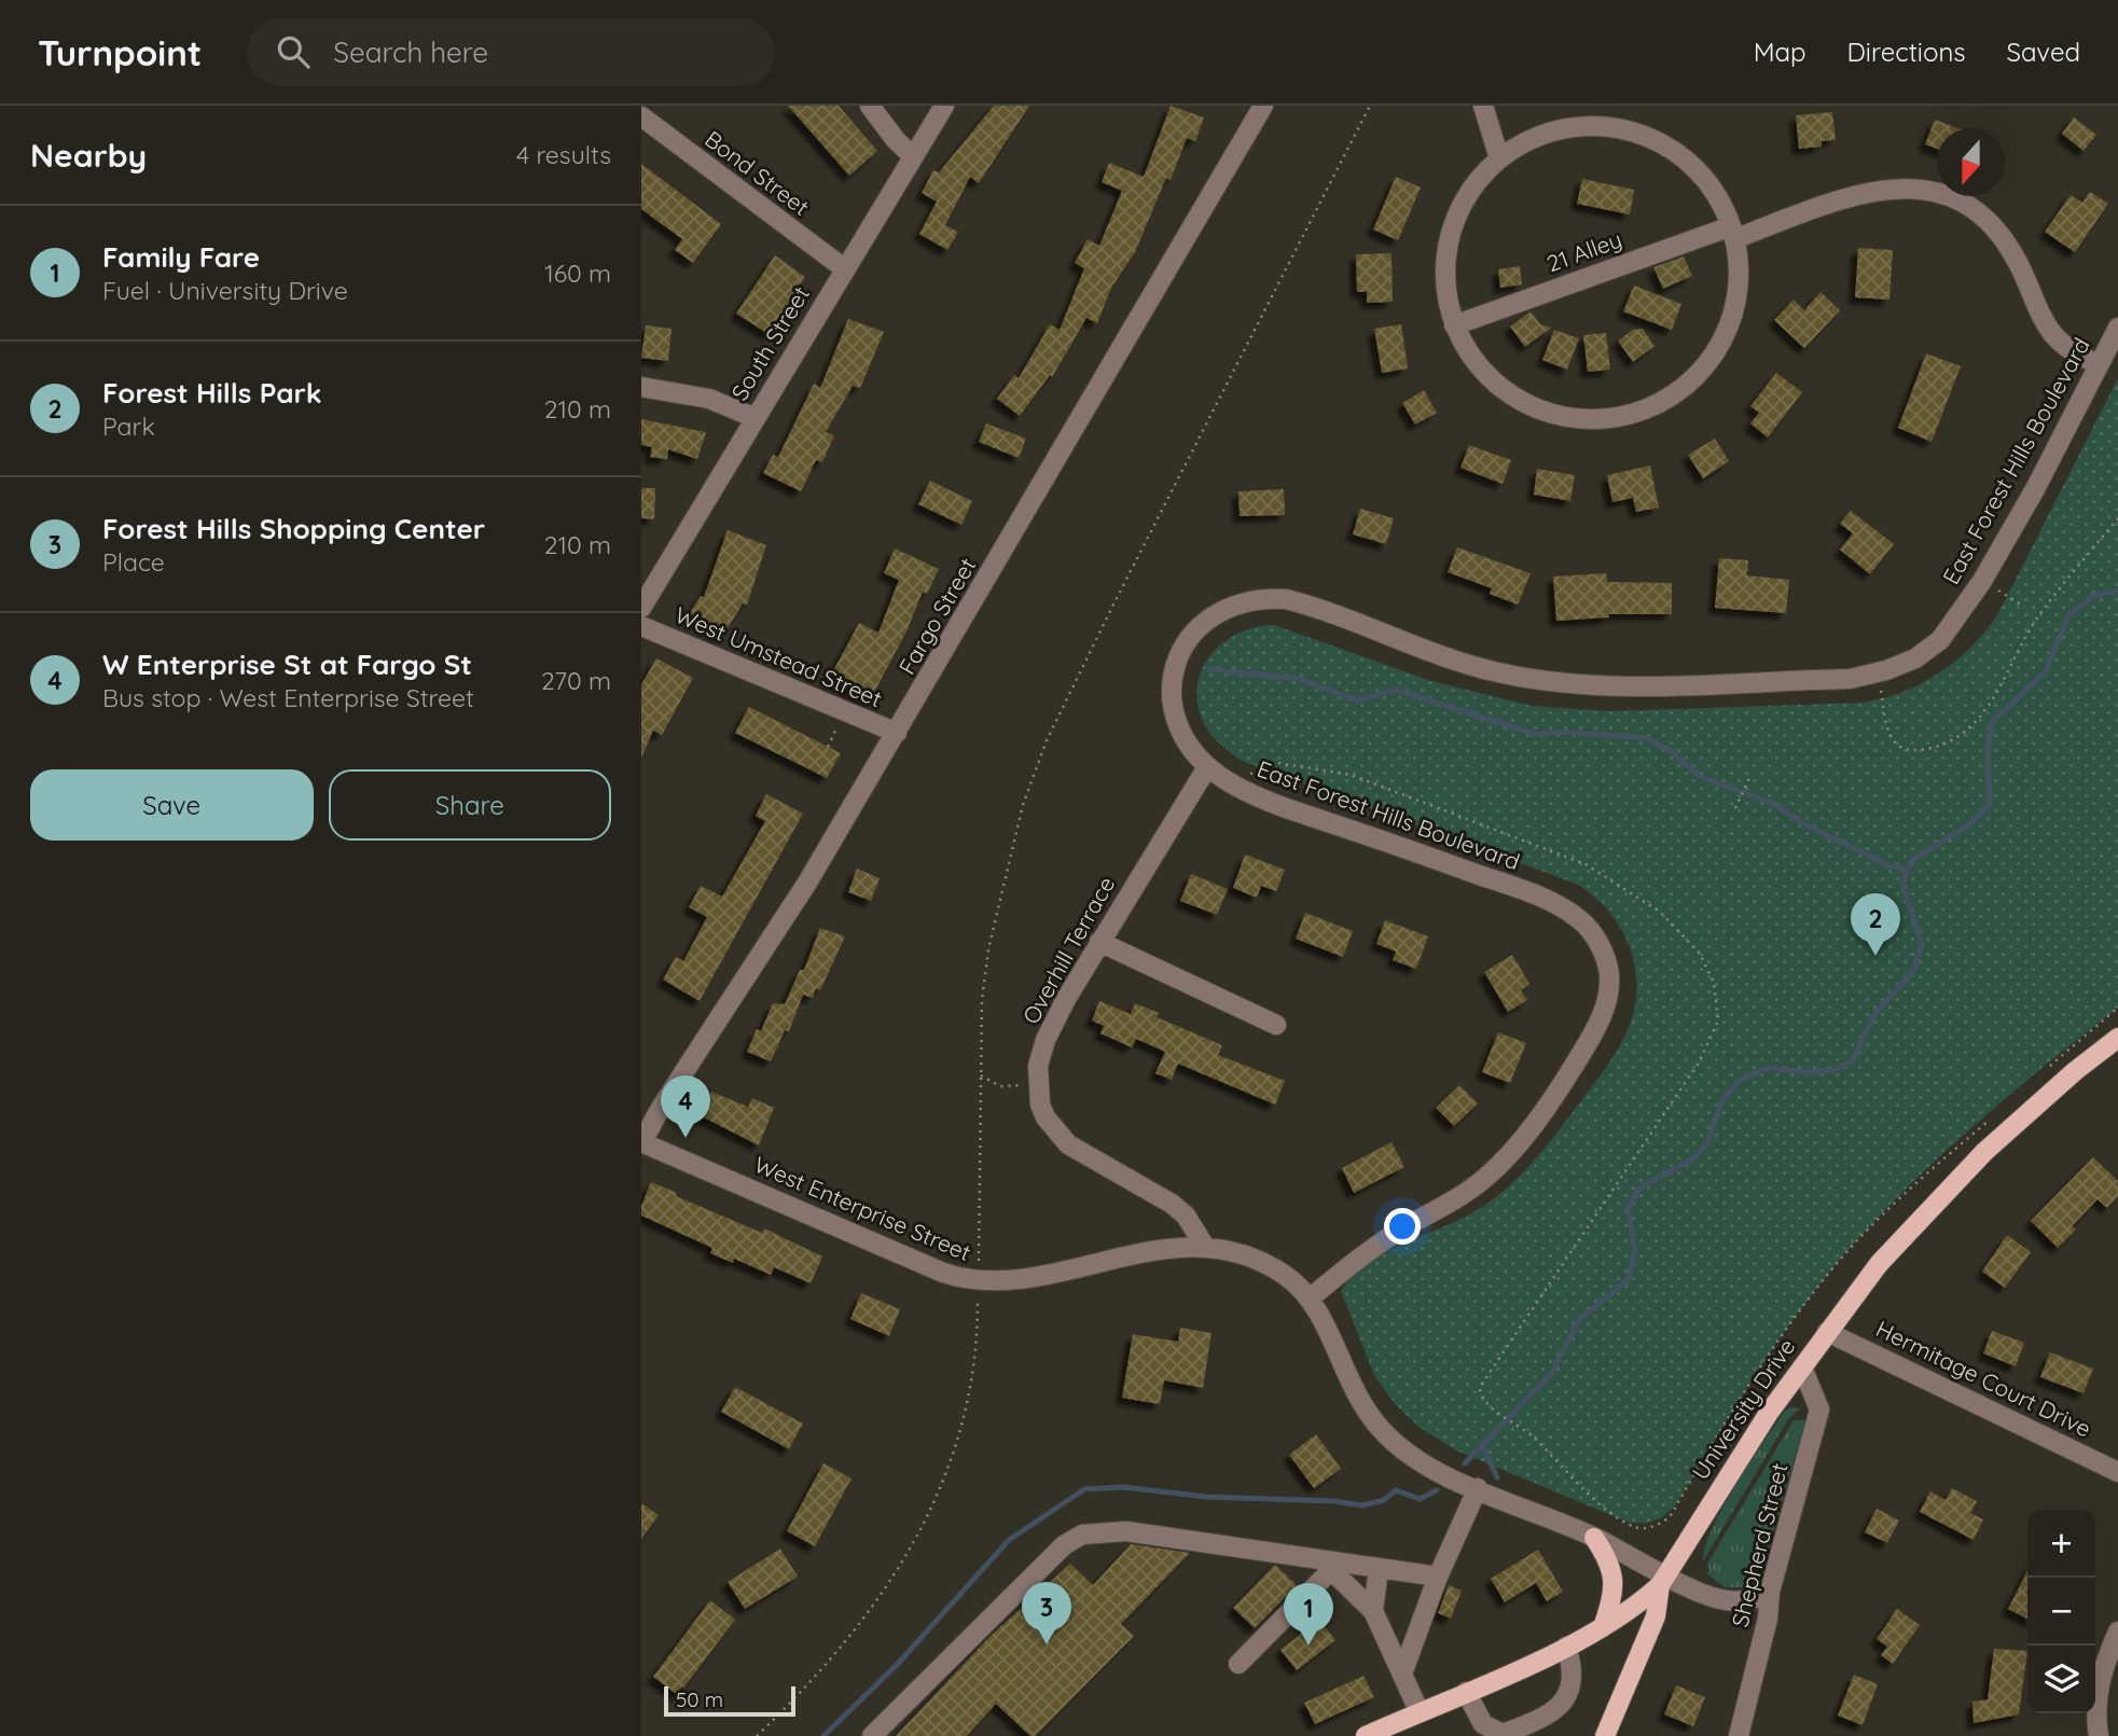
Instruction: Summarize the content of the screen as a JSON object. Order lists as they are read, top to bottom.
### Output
{
  "streets": {
    "main road": ["University Drive"],
    "street": [
      "Bond Street",
      "21 Alley",
      "South Street",
      "East Forest Hills Boulevard",
      "Fargo Street",
      "West Umstead Street",
      "Overhill Terrace",
      "West Enterprise Street",
      "Hermitage Court Drive",
      "Shepherd Street"
    ]
  },
  "crossings": [
    ["Bond Street", "South Street"],
    ["21 Alley", "East Forest Hills Boulevard"],
    ["East Forest Hills Boulevard", "Overhill Terrace"],
    ["Fargo Street", "West Umstead Street"],
    ["Fargo Street", "West Enterprise Street"],
    ["Overhill Terrace", "West Enterprise Street"],
    ["Hermitage Court Drive", "University Drive"],
    ["University Drive", "Shepherd Street"]
  ],
  "scale_bar": "50 m",
  "north": "bottom",
  "page": {
    "header": "Turnpoint",
    "search": "Search here",
    "nav": ["Map", "Directions", "Saved"],
    "heading": ["Nearby", "4 results"],
    "list": [
      {
        "mark": "1",
        "name": "Family Fare",
        "note": "Fuel · University Drive",
        "value": "160 m"
      },
      {
        "mark": "2",
        "name": "Forest Hills Park",
        "note": "Park",
        "value": "210 m"
      },
      {
        "mark": "3",
        "name": "Forest Hills Shopping Center",
        "note": "Place",
        "value": "210 m"
      },
      {
        "mark": "4",
        "name": "W Enterprise St at Fargo St",
        "note": "Bus stop · West Enterprise Street",
        "value": "270 m"
      }
    ],
    "buttons": ["Save", "Share"],
    "pins": [
      "2",
      "4",
      "3",
      "1"
    ],
    "map_buttons": ["+", "−"],
    "scale": "50 m"
  }
}
